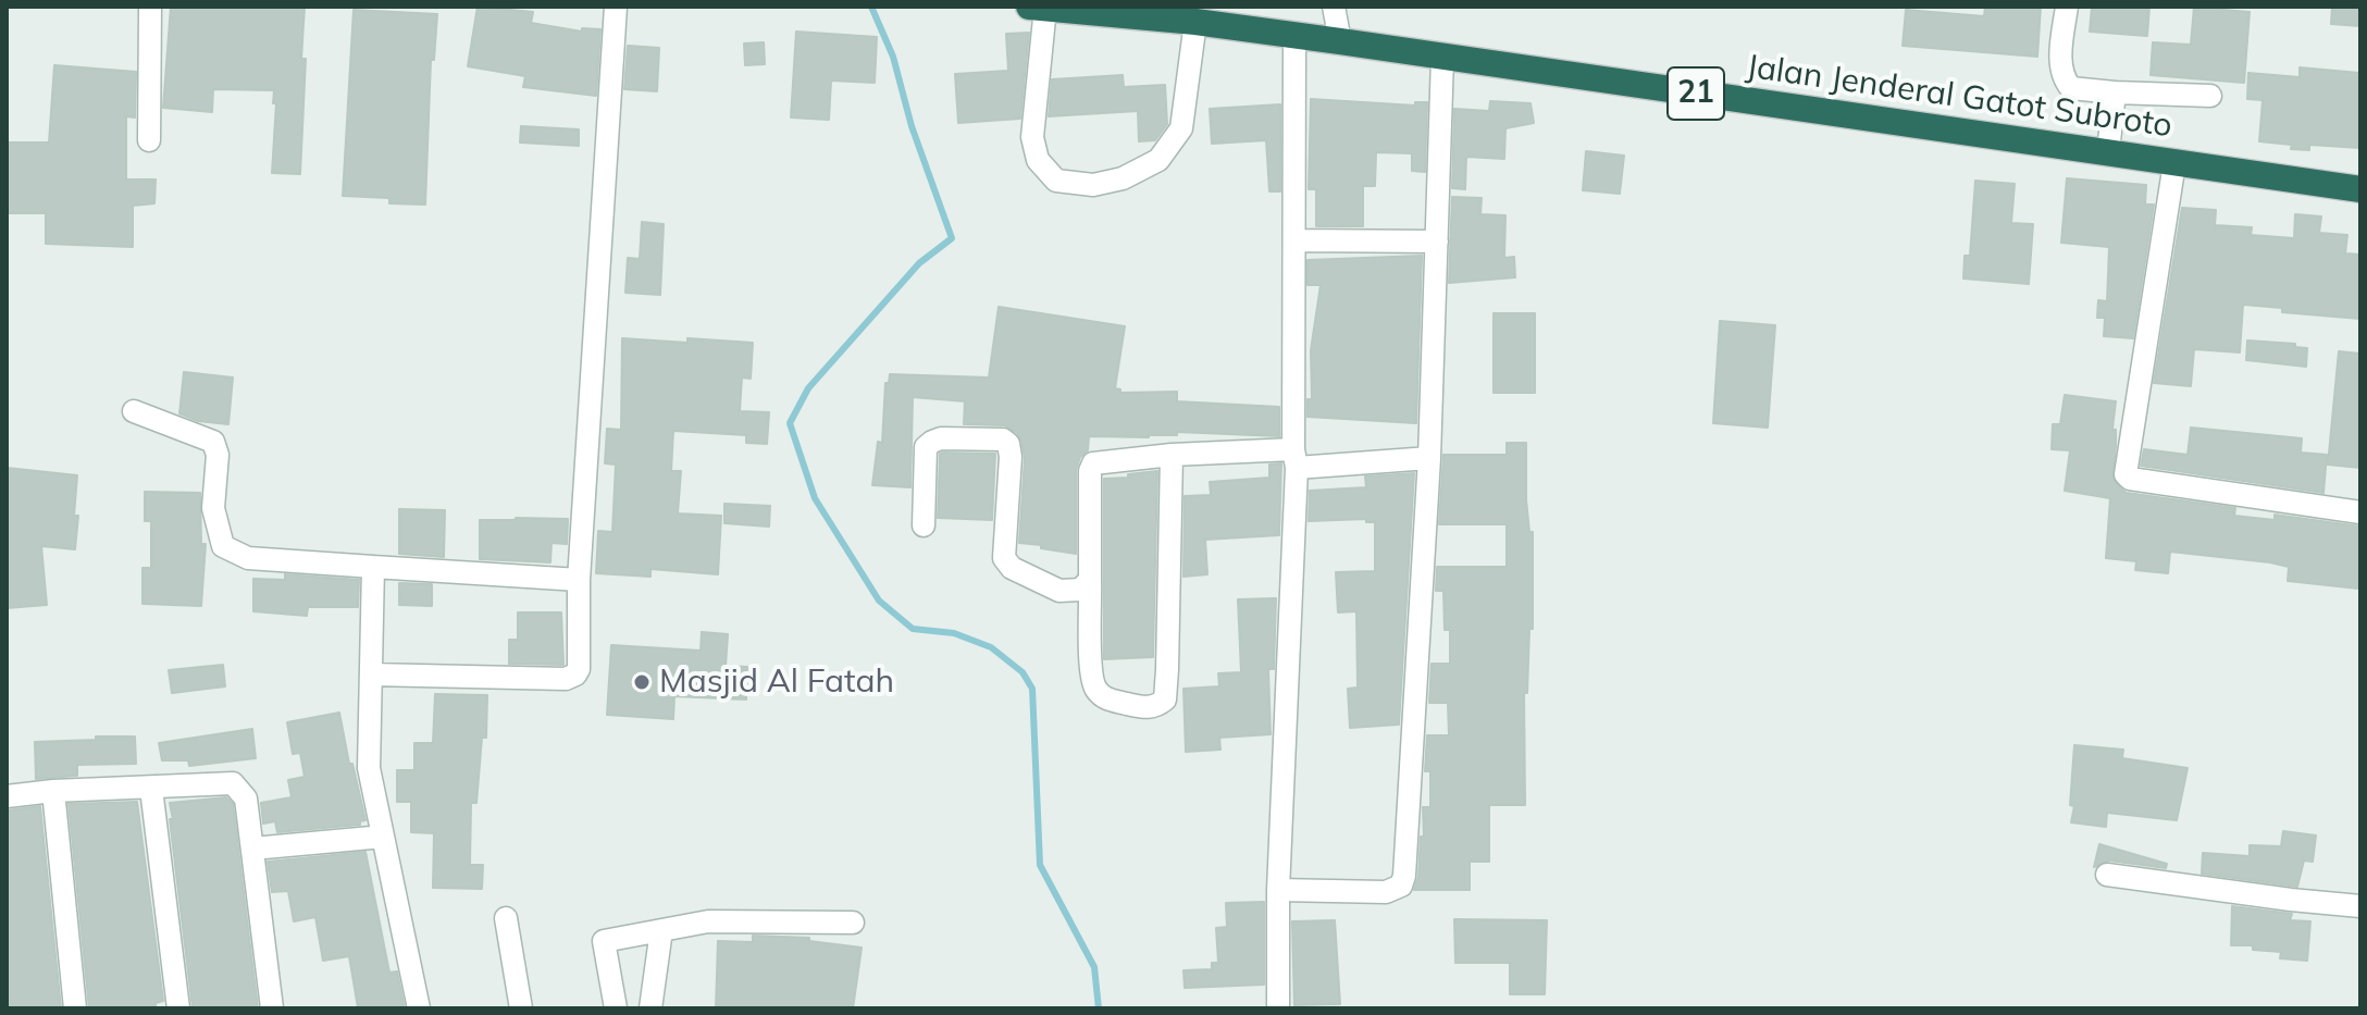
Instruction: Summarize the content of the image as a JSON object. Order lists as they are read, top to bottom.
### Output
{
  "streets": {
    "highway": ["21", "Jalan Jenderal Gatot Subroto"]
  },
  "places": ["Masjid Al Fatah"]
}
